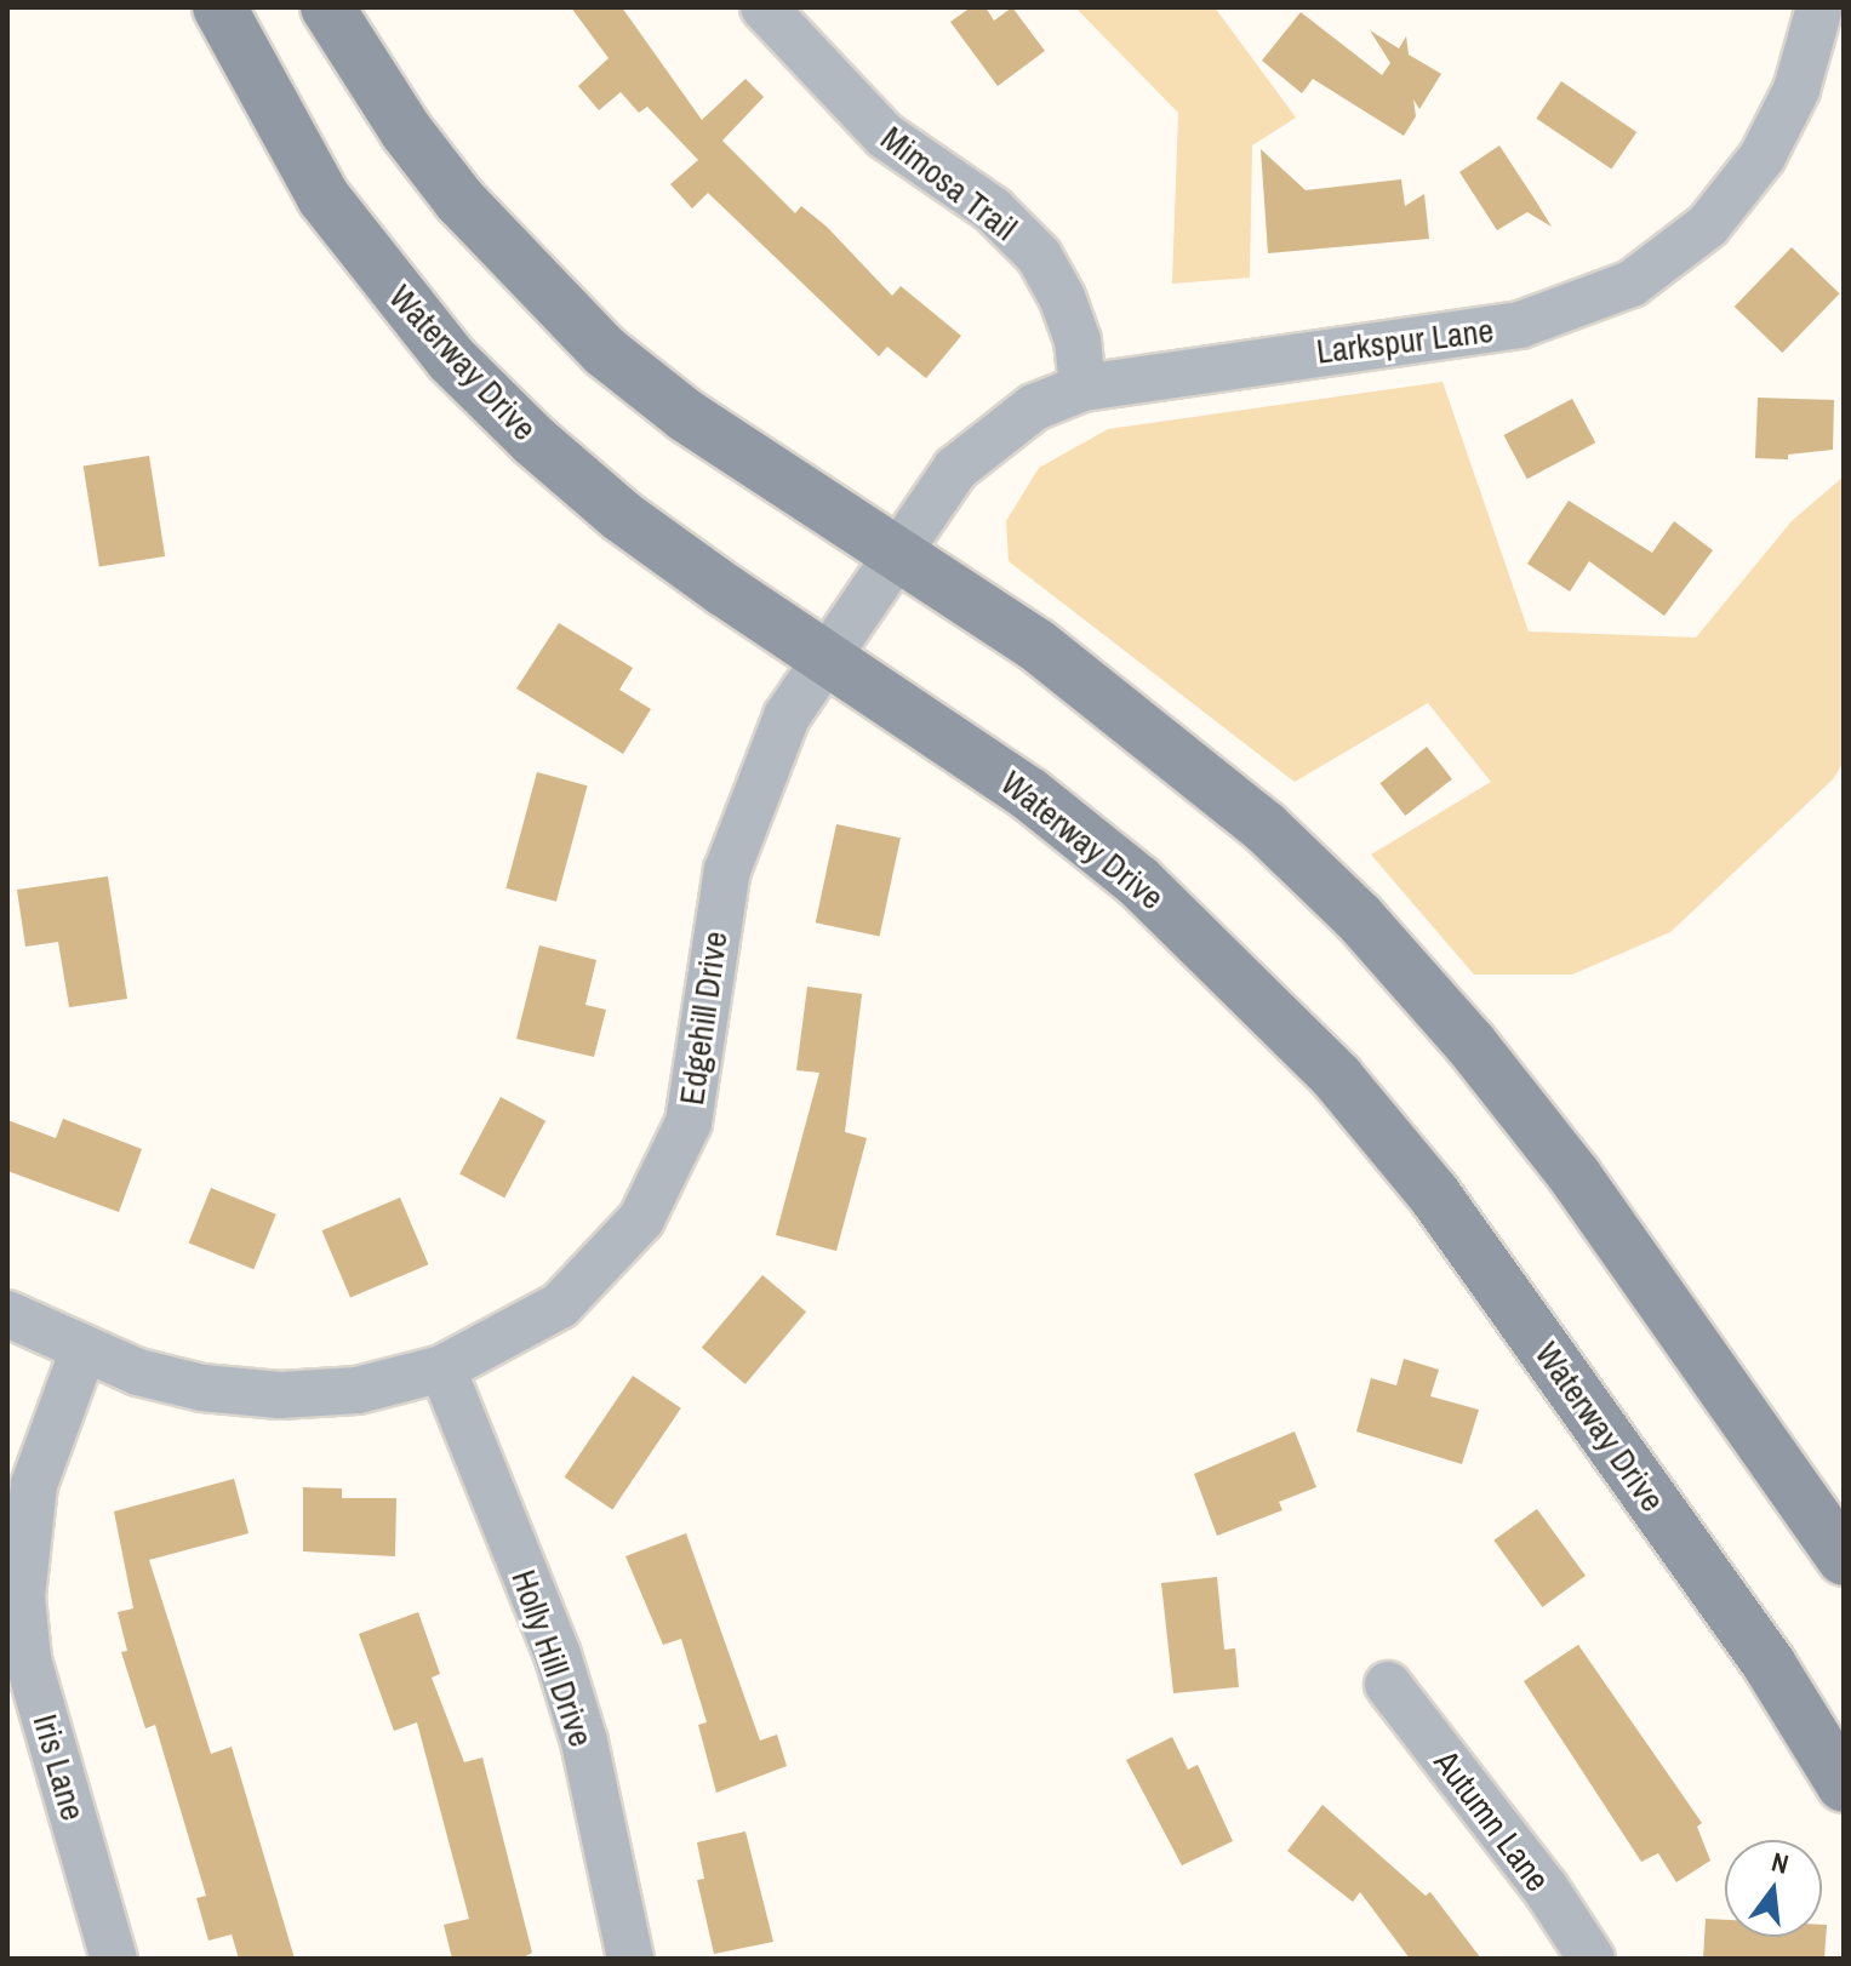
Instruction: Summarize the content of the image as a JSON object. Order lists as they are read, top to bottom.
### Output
{
  "streets": {
    "main road": ["Waterway Drive"],
    "street": [
      "Mimosa Trail",
      "Larkspur Lane",
      "Edgehill Drive",
      "Holly Hill Drive",
      "Iris Lane",
      "Autumn Lane"
    ]
  },
  "crossings": [
    ["Mimosa Trail", "Larkspur Lane"],
    ["Larkspur Lane", "Edgehill Drive"],
    ["Waterway Drive", "Edgehill Drive"],
    ["Edgehill Drive", "Holly Hill Drive"],
    ["Edgehill Drive", "Iris Lane"]
  ],
  "north": "top"
}
